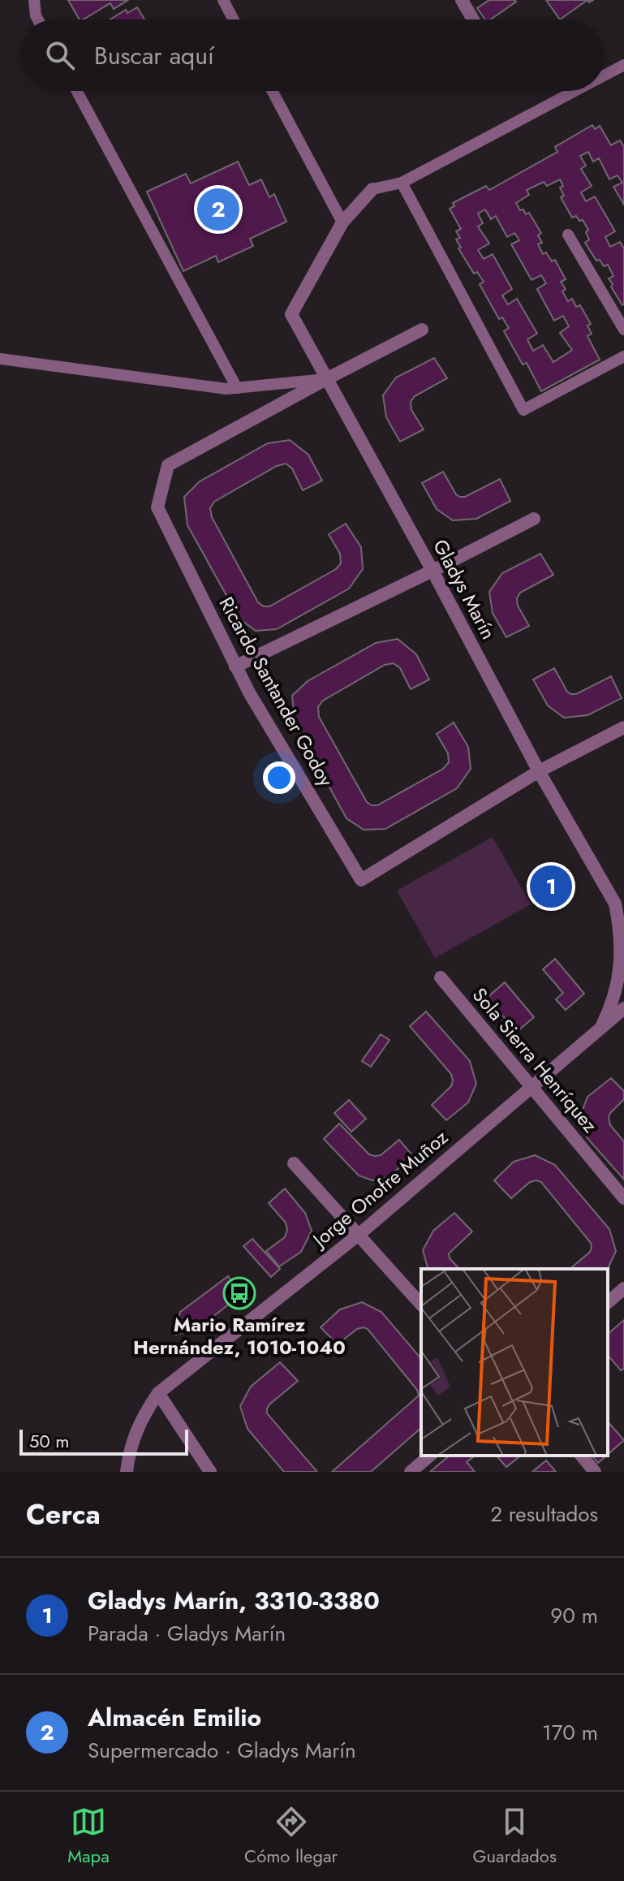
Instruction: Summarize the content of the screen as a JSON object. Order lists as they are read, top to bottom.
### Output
{
  "streets": {
    "street": [
      "Gladys Marín",
      "Ricardo Santander Godoy",
      "Sola Sierra Henríquez",
      "Jorge Onofre Muñoz"
    ]
  },
  "crossings": [
    ["Gladys Marín", "Ricardo Santander Godoy"],
    ["Gladys Marín", "Jorge Onofre Muñoz"],
    ["Sola Sierra Henríquez", "Jorge Onofre Muñoz"]
  ],
  "places": {
    "bus stop": ["Mario Ramírez Hernández, 1010-1040"]
  },
  "scale_bar": "50 m",
  "page": {
    "search": "Buscar aquí",
    "pins": ["2", "1"],
    "scale": "50 m",
    "heading": ["Cerca", "2 resultados"],
    "list": [
      {
        "mark": "1",
        "name": "Gladys Marín, 3310-3380",
        "note": "Parada · Gladys Marín",
        "value": "90 m"
      },
      {
        "mark": "2",
        "name": "Almacén Emilio",
        "note": "Supermercado · Gladys Marín",
        "value": "170 m"
      }
    ],
    "nav": ["Mapa", "Cómo llegar", "Guardados"]
  }
}
